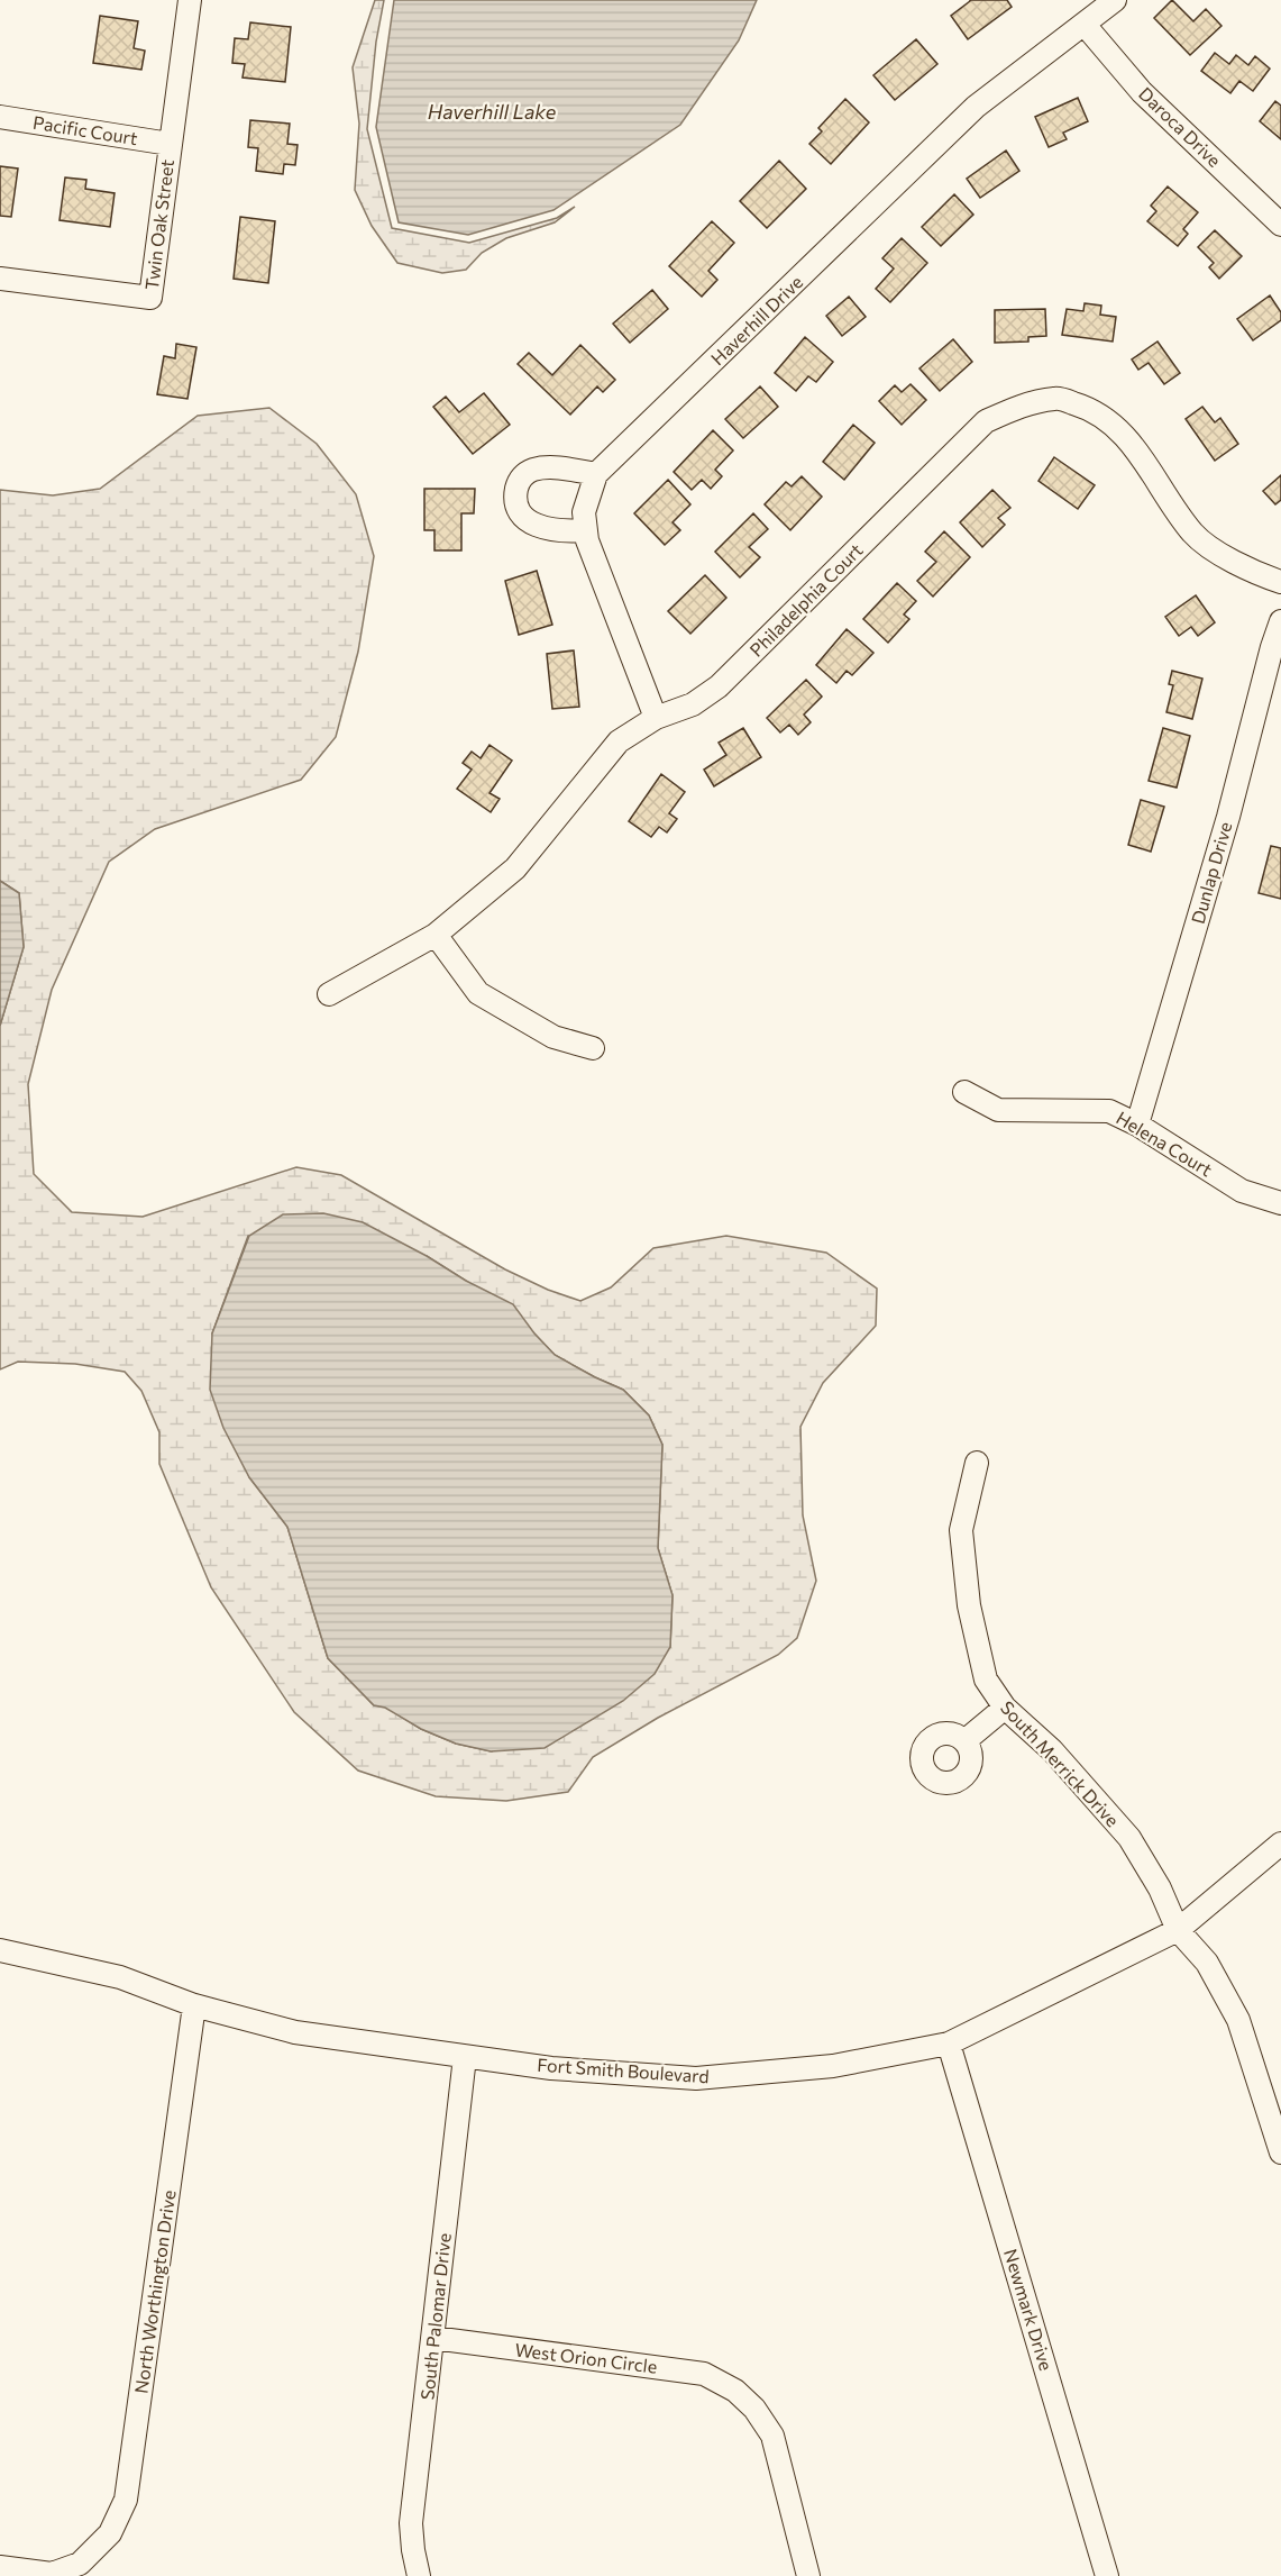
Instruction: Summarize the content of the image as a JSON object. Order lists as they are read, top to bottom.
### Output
{
  "streets": {
    "street": [
      "Daroca Drive",
      "Pacific Court",
      "Twin Oak Street",
      "Haverhill Drive",
      "Philadelphia Court",
      "Dunlap Drive",
      "Helena Court",
      "South Merrick Drive",
      "Fort Smith Boulevard",
      "North Worthington Drive",
      "Newmark Drive",
      "South Palomar Drive",
      "West Orion Circle"
    ]
  },
  "crossings": [
    ["Daroca Drive", "Haverhill Drive"],
    ["Pacific Court", "Twin Oak Street"],
    ["Haverhill Drive", "Philadelphia Court"],
    ["Dunlap Drive", "Helena Court"],
    ["South Merrick Drive", "Fort Smith Boulevard"],
    ["Fort Smith Boulevard", "North Worthington Drive"],
    ["Fort Smith Boulevard", "Newmark Drive"],
    ["Fort Smith Boulevard", "South Palomar Drive"],
    ["South Palomar Drive", "West Orion Circle"]
  ],
  "water": ["Haverhill Lake"]
}
